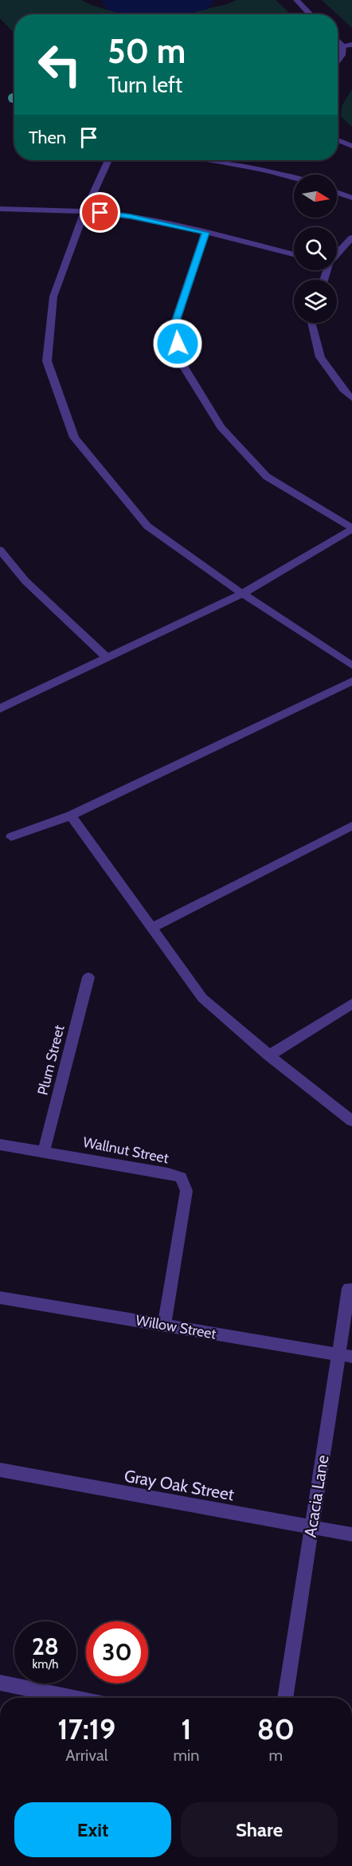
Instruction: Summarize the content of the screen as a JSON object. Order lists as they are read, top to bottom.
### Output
{
  "streets": {
    "street": [
      "Plum Street",
      "Wallnut Street",
      "Willow Street",
      "Gray Oak Street",
      "Acacia Lane"
    ]
  },
  "crossings": [
    ["Plum Street", "Wallnut Street"],
    ["Wallnut Street", "Willow Street"],
    ["Willow Street", "Acacia Lane"],
    ["Gray Oak Street", "Acacia Lane"]
  ],
  "north": "right",
  "page": {
    "turn": ["50 m", "Turn left"],
    "then": "Then",
    "speed": "28 km/h",
    "limit": "30",
    "eta": [
      "17:19",
      "Arrival",
      "1",
      "min",
      "80",
      "m"
    ],
    "buttons": ["Exit", "Share"]
  }
}
